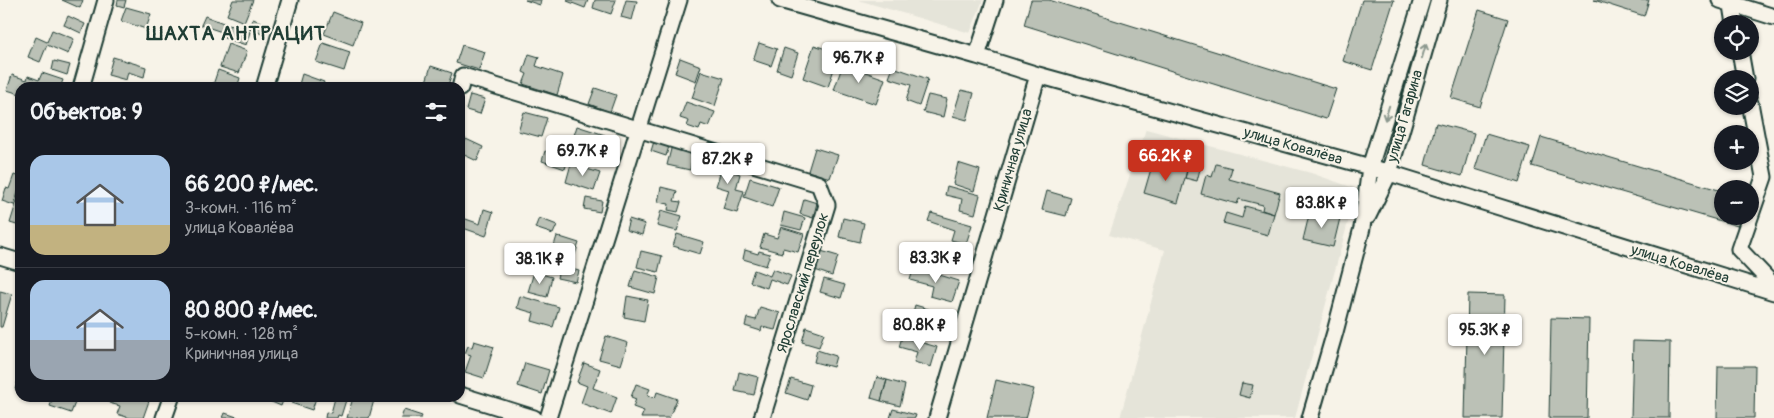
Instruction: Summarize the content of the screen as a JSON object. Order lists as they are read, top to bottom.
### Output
{
  "streets": {
    "street": [
      "улица Гагарина",
      "улица Ковалёва",
      "Криничная улица",
      "Ярославский переулок"
    ]
  },
  "crossings": [
    ["улица Гагарина", "улица Ковалёва"],
    ["улица Ковалёва", "Криничная улица"]
  ],
  "districts": ["ШАХТА АНТРАЦИТ"],
  "page": {
    "map_buttons": ["+", "−"],
    "price": [
      "96.7K ₽",
      "69.7K ₽",
      "66.2K ₽",
      "87.2K ₽",
      "83.8K ₽",
      "83.3K ₽",
      "38.1K ₽",
      "80.8K ₽",
      "95.3K ₽"
    ],
    "heading": "Объектов: 9",
    "list": [
      {
        "name": "66 200 ₽/мес.",
        "note": "3-комн. · 116 m² · улица Ковалёва"
      },
      {
        "name": "80 800 ₽/мес.",
        "note": "5-комн. · 128 m² · Криничная улица"
      }
    ]
  }
}
